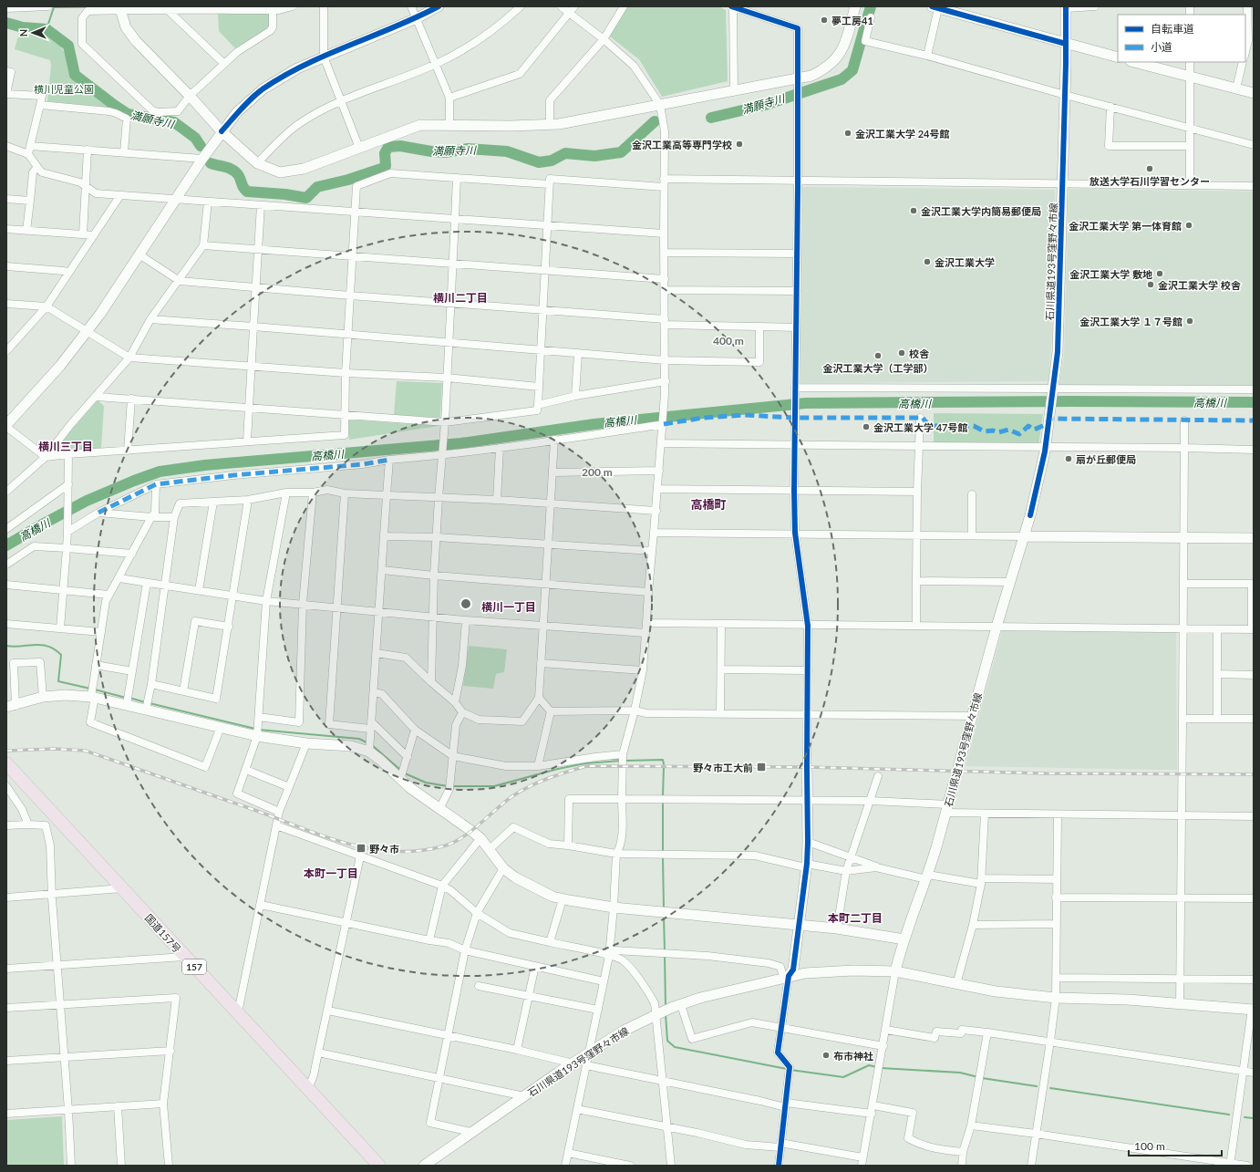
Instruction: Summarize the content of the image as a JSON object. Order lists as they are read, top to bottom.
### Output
{
  "streets": {
    "highway": ["国道157号", "157"],
    "street": ["石川県道193号窪野々市線"]
  },
  "districts": [
    "横川二丁目",
    "横川三丁目",
    "高橋町",
    "横川一丁目",
    "本町一丁目",
    "本町二丁目"
  ],
  "water": ["満願寺川", "高橋川"],
  "parks": ["横川児童公園"],
  "places": {
    "other": [
      "夢工房41",
      "金沢工業大学 24号館",
      "金沢工業高等専門学校",
      "放送大学石川学習センター",
      "金沢工業大学内簡易郵便局",
      "金沢工業大学 第一体育館",
      "金沢工業大学",
      "金沢工業大学 敷地",
      "金沢工業大学 校舎",
      "金沢工業大学 １７号館",
      "校舎",
      "金沢工業大学（工学部）",
      "金沢工業大学 47号館",
      "扇が丘郵便局",
      "布市神社"
    ],
    "transit": ["野々市工大前", "野々市"]
  },
  "legend": ["自転車道", "小道"],
  "scale_bar": "100 m",
  "north": "left",
  "rings": ["400 m", "200 m"]
}
